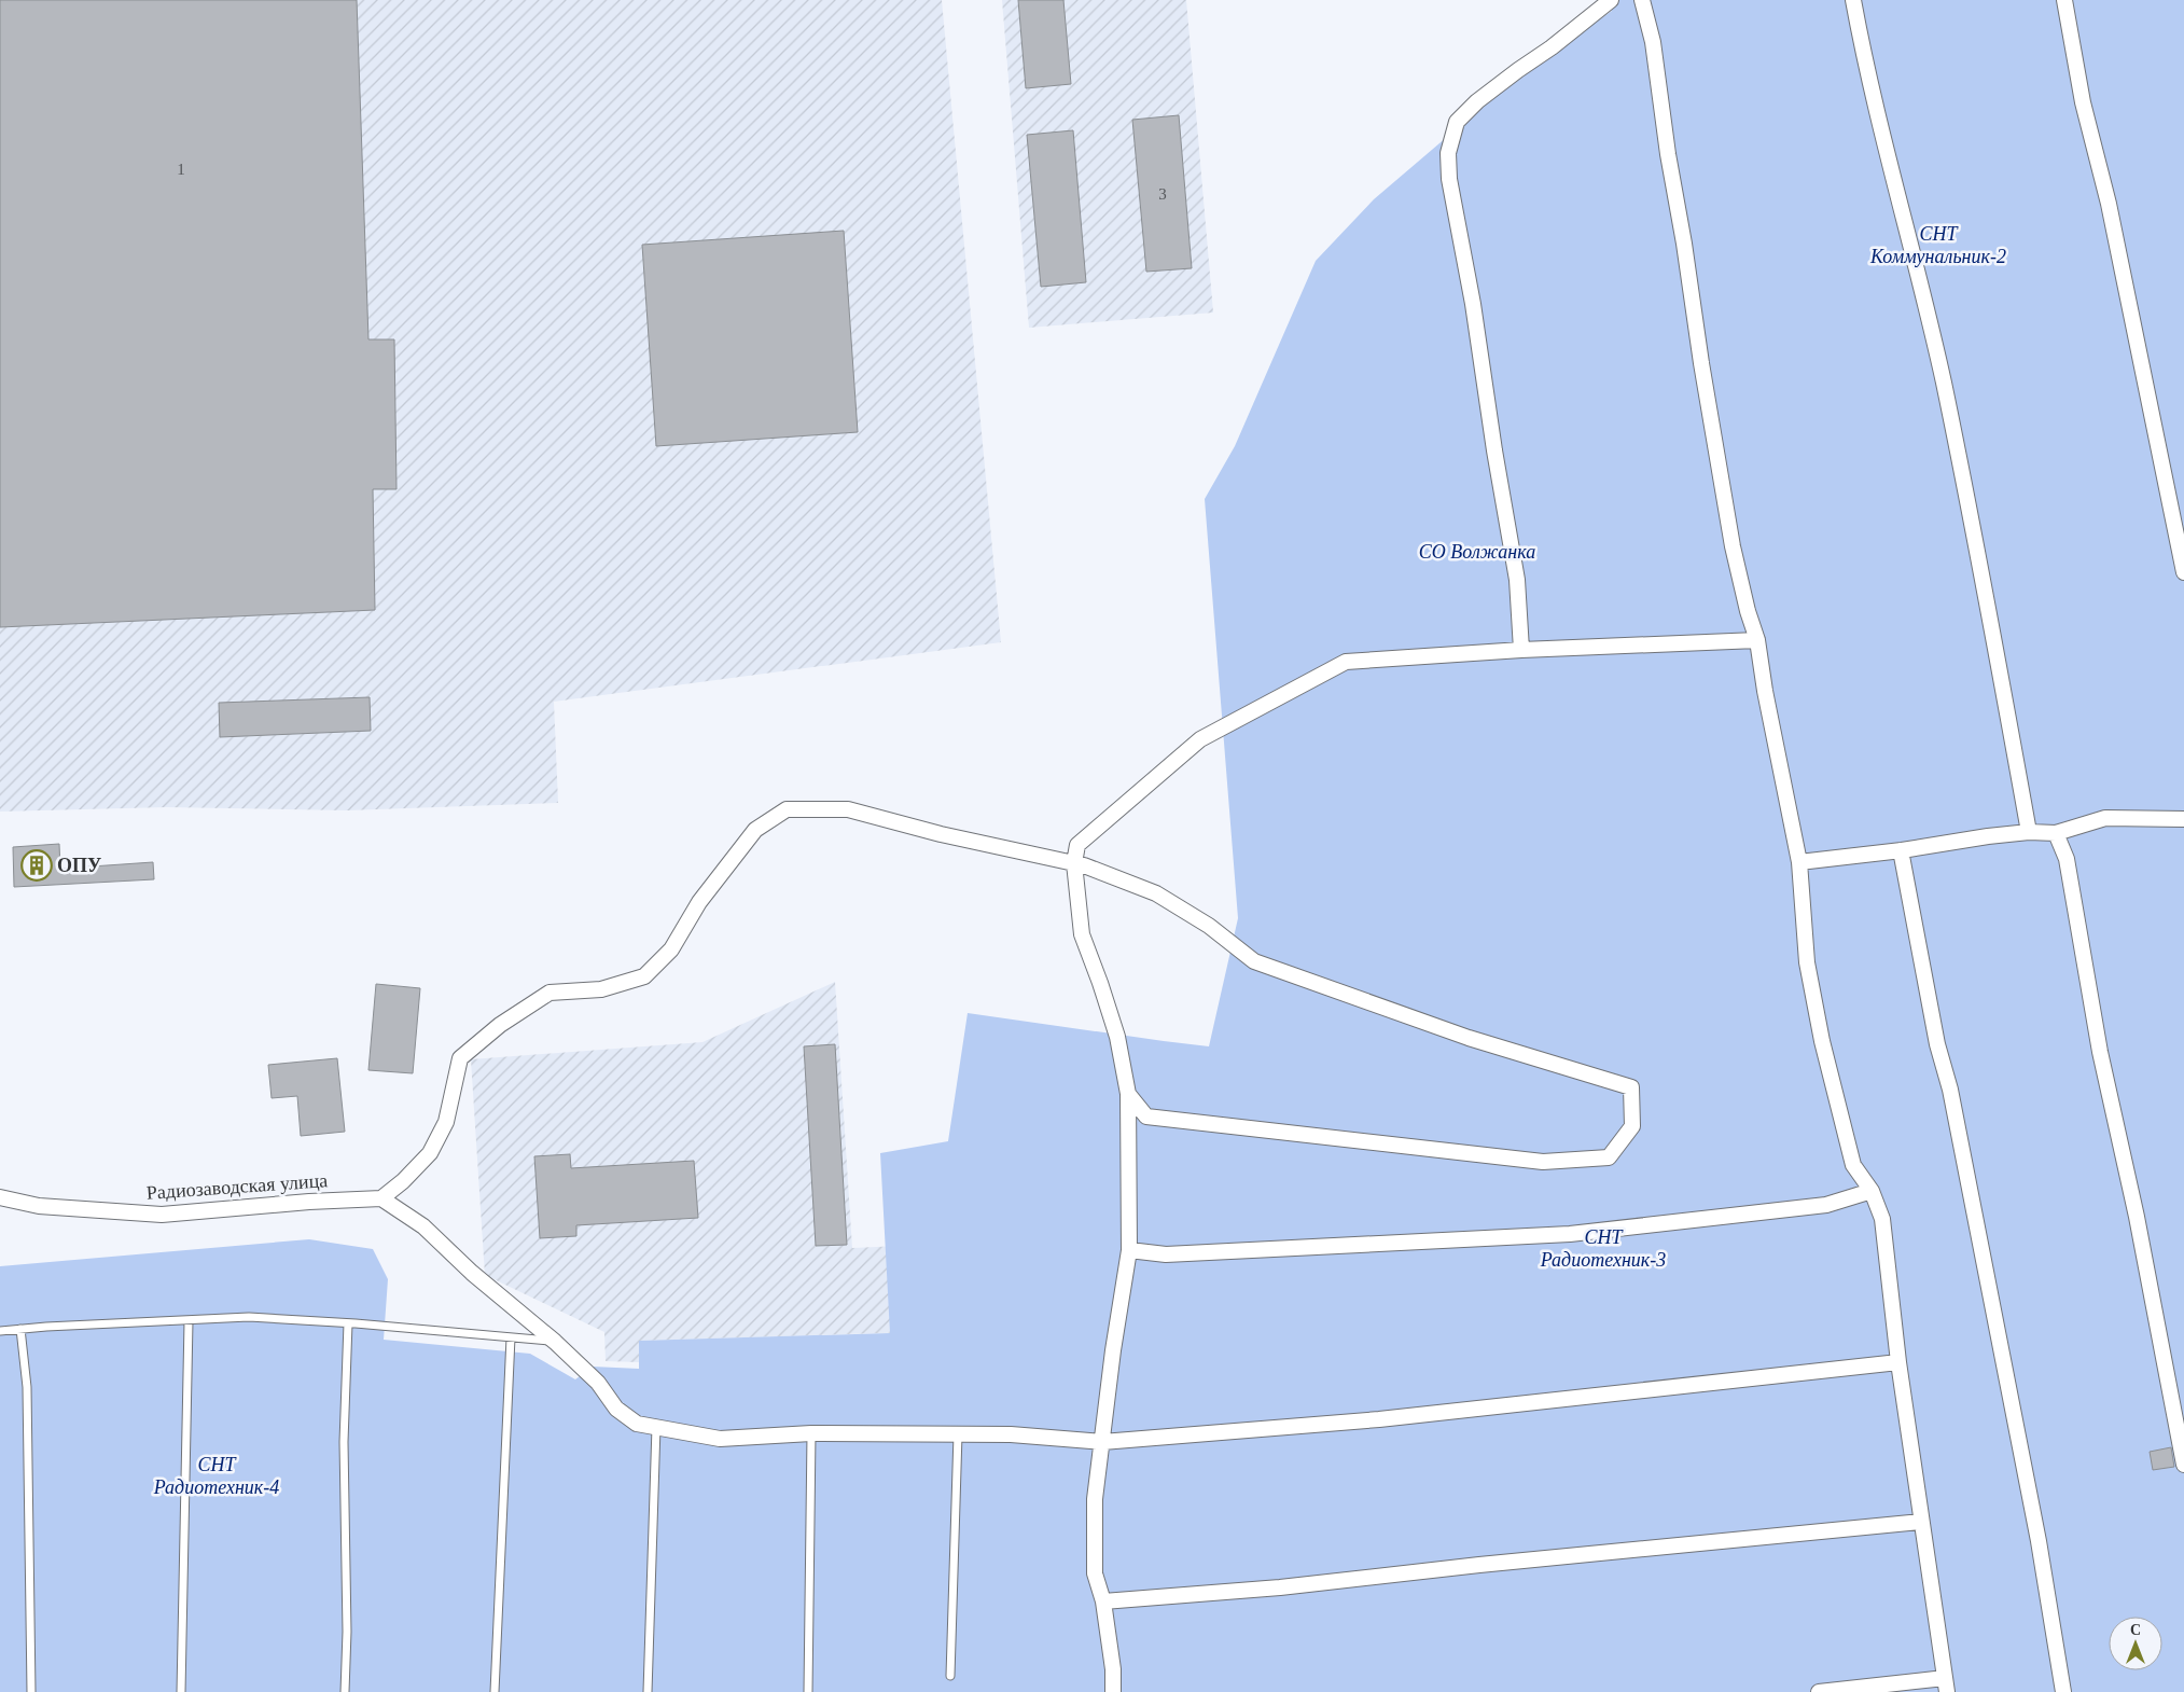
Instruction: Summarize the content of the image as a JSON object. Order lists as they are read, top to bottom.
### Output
{
  "streets": {
    "street": ["Радиозаводская улица"]
  },
  "parks": [
    "СНТ Коммунальник-2",
    "СО Волжанка",
    "СНТ Радиотехник-3",
    "СНТ Радиотехник-4"
  ],
  "places": {
    "building": ["ОПУ"]
  },
  "house_numbers": ["1", "3"],
  "north": "top"
}
